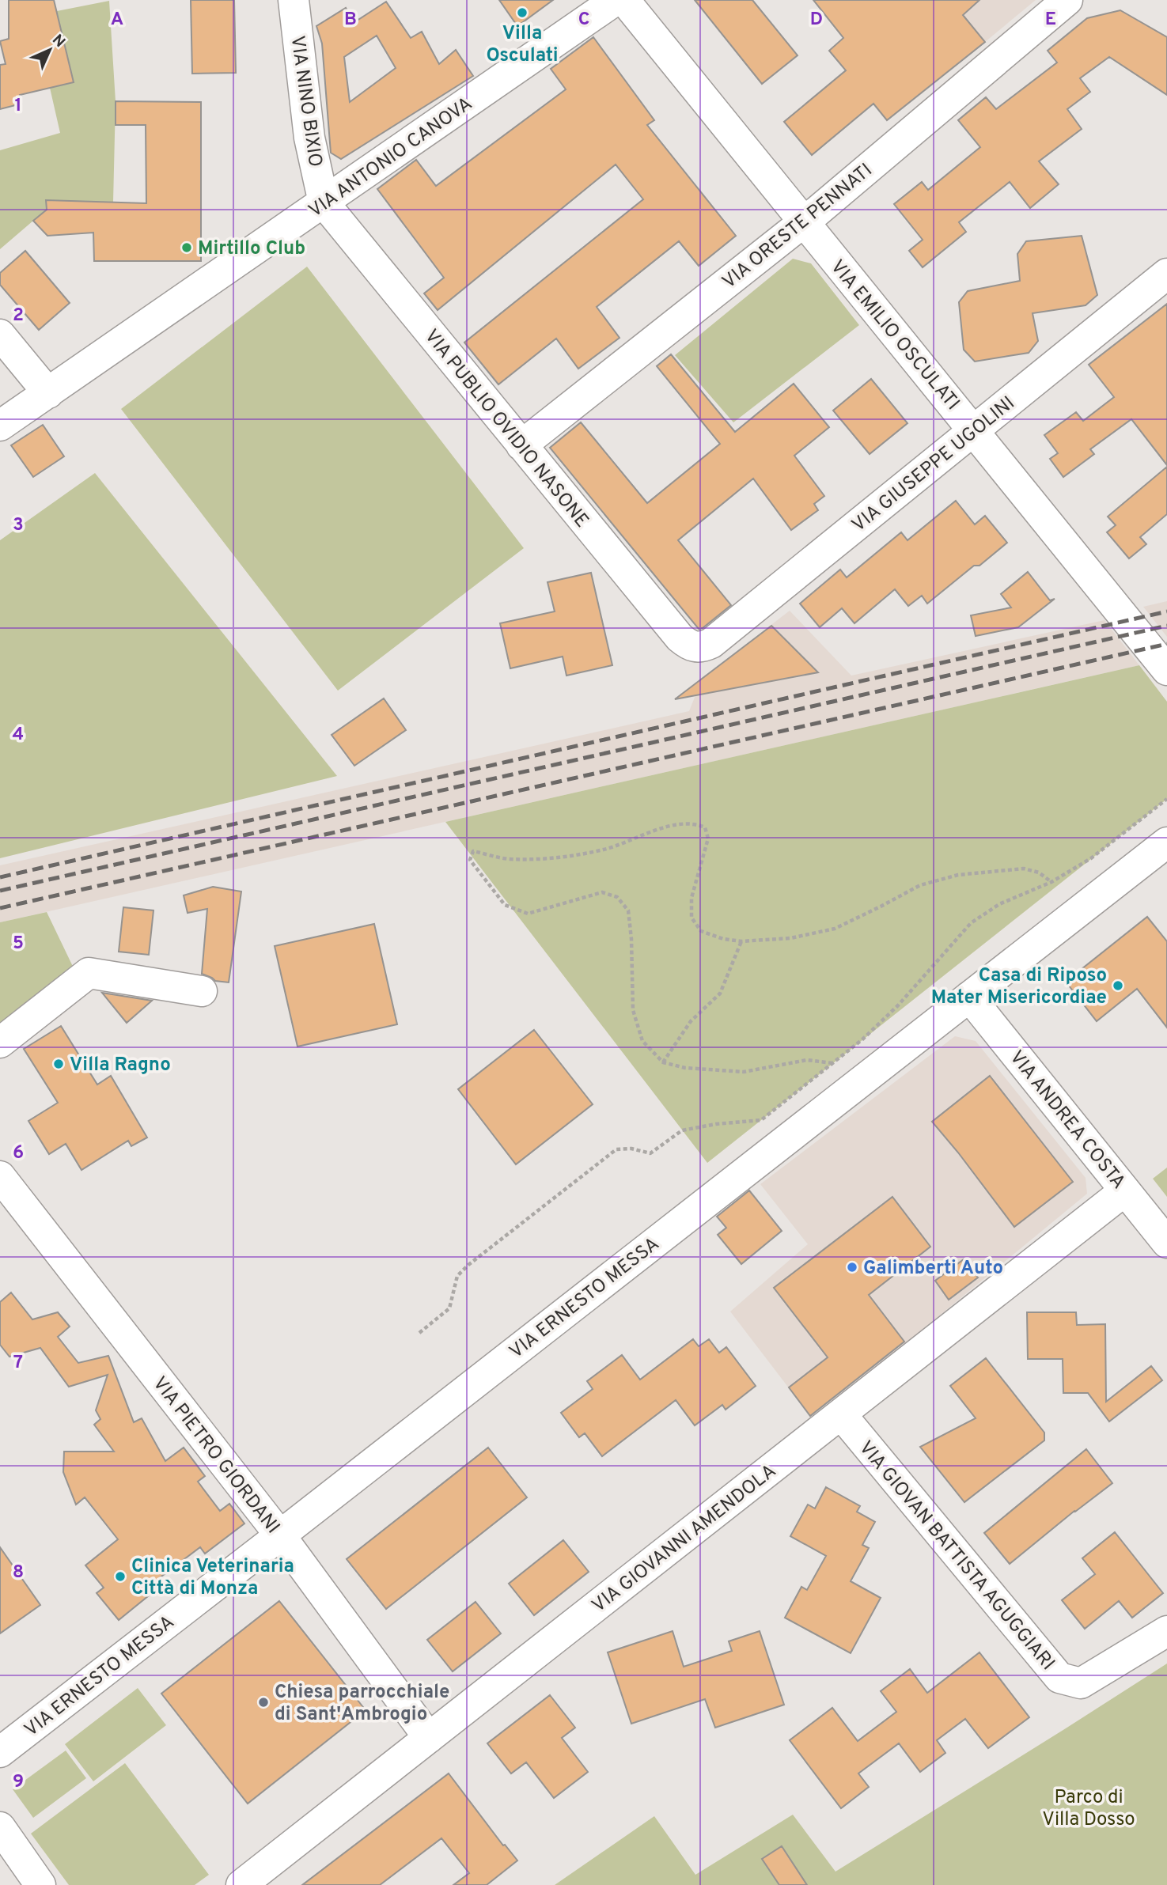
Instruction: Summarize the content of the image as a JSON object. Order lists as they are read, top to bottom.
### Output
{
  "streets": {
    "street": [
      "VIA NINO BIXIO",
      "VIA ANTONIO CANOVA",
      "VIA ORESTE PENNATI",
      "VIA EMILIO OSCULATI",
      "VIA PUBLIO OVIDIO NASONE",
      "VIA GIUSEPPE UGOLINI",
      "VIA ANDREA COSTA",
      "VIA ERNESTO MESSA",
      "VIA PIETRO GIORDANI",
      "VIA GIOVANNI AMENDOLA",
      "VIA GIOVAN BATTISTA AGUGGIARI"
    ]
  },
  "crossings": [
    ["VIA NINO BIXIO", "VIA ANTONIO CANOVA"],
    ["VIA NINO BIXIO", "VIA PUBLIO OVIDIO NASONE"],
    ["VIA ANTONIO CANOVA", "VIA PUBLIO OVIDIO NASONE"],
    ["VIA ORESTE PENNATI", "VIA EMILIO OSCULATI"],
    ["VIA ORESTE PENNATI", "VIA PUBLIO OVIDIO NASONE"],
    ["VIA EMILIO OSCULATI", "VIA GIUSEPPE UGOLINI"],
    ["VIA PUBLIO OVIDIO NASONE", "VIA GIUSEPPE UGOLINI"],
    ["VIA ANDREA COSTA", "VIA ERNESTO MESSA"],
    ["VIA ANDREA COSTA", "VIA GIOVANNI AMENDOLA"],
    ["VIA ERNESTO MESSA", "VIA PIETRO GIORDANI"],
    ["VIA PIETRO GIORDANI", "VIA GIOVANNI AMENDOLA"],
    ["VIA GIOVANNI AMENDOLA", "VIA GIOVAN BATTISTA AGUGGIARI"]
  ],
  "parks": ["Parco di Villa Dosso"],
  "places": [
    "Villa Osculati",
    "Mirtillo Club",
    "Casa di Riposo Mater Misericordiae",
    "Villa Ragno",
    "Galimberti Auto",
    "Clinica Veterinaria Città di Monza",
    "Chiesa parrocchiale di Sant'Ambrogio"
  ],
  "north": "top right",
  "grid": {
    "columns": [
      "A",
      "B",
      "C",
      "D",
      "E"
    ],
    "rows": [
      "1",
      "2",
      "3",
      "4",
      "5",
      "6",
      "7",
      "8",
      "9"
    ]
  }
}
